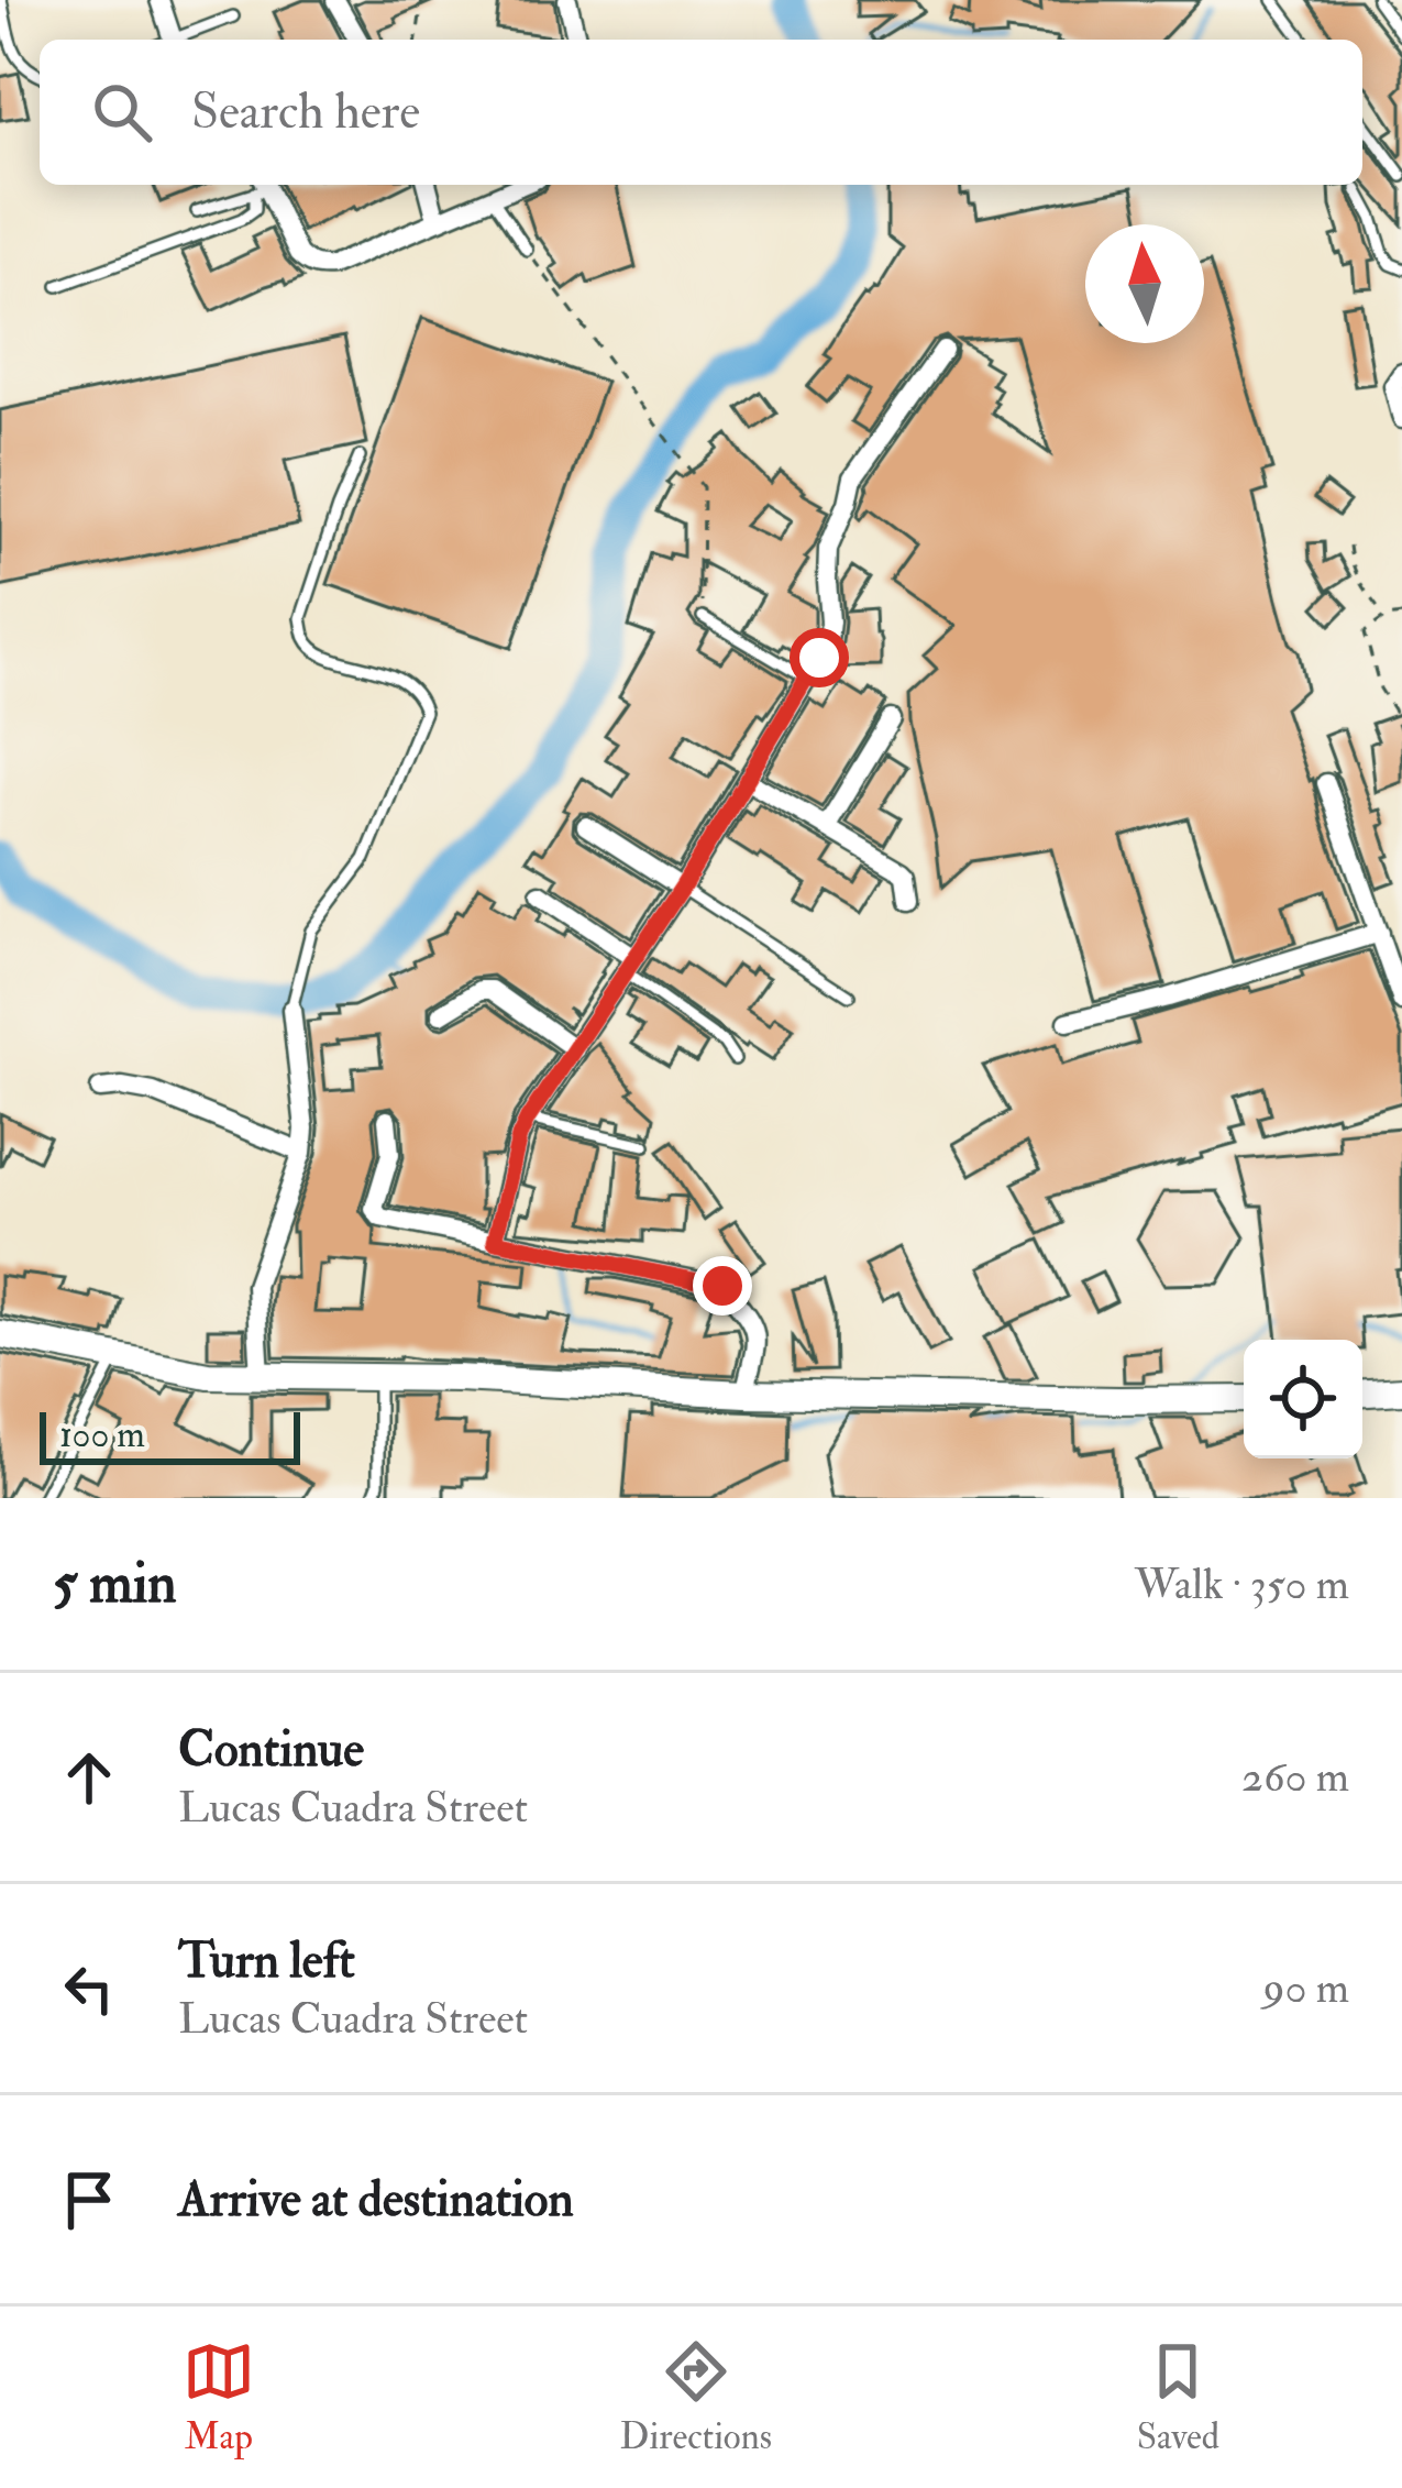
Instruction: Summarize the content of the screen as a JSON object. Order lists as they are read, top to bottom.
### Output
{
  "scale_bar": "100 m",
  "north": "top",
  "page": {
    "search": "Search here",
    "scale": "100 m",
    "heading": ["5 min", "Walk · 350 m"],
    "list": [
      ["Continue", "Lucas Cuadra Street", "260 m"],
      ["Turn left", "Lucas Cuadra Street", "90 m"],
      "Arrive at destination"
    ],
    "nav": ["Map", "Directions", "Saved"]
  }
}
